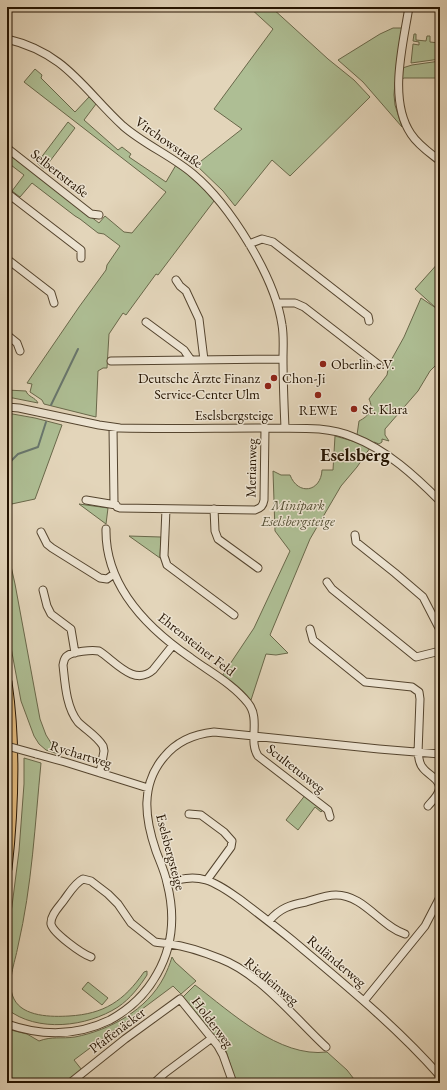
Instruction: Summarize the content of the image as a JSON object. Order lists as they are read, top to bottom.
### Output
{
  "streets": {
    "street": [
      "Virchowstraße",
      "Selbertstraße",
      "Eselsbergsteige",
      "Merianweg",
      "Ehrensteiner Feld",
      "Rychartweg",
      "Scultetusweg",
      "Ruländerweg",
      "Riedleinweg",
      "Holderweg",
      "Pfaffenäcker"
    ]
  },
  "crossings": [
    ["Virchowstraße", "Eselsbergsteige"],
    ["Eselsbergsteige", "Merianweg"],
    ["Eselsbergsteige", "Ehrensteiner Feld"],
    ["Eselsbergsteige", "Rychartweg"],
    ["Eselsbergsteige", "Scultetusweg"],
    ["Eselsbergsteige", "Ruländerweg"],
    ["Eselsbergsteige", "Riedleinweg"],
    ["Ehrensteiner Feld", "Scultetusweg"],
    ["Holderweg", "Pfaffenäcker"]
  ],
  "districts": ["Eselsberg"],
  "parks": ["Minipark Eselsbergsteige"],
  "places": [
    "Oberlin e.V.",
    "Chon-Ji",
    "Deutsche Ärzte Finanz Service-Center Ulm",
    "REWE",
    "St. Klara"
  ]
}
